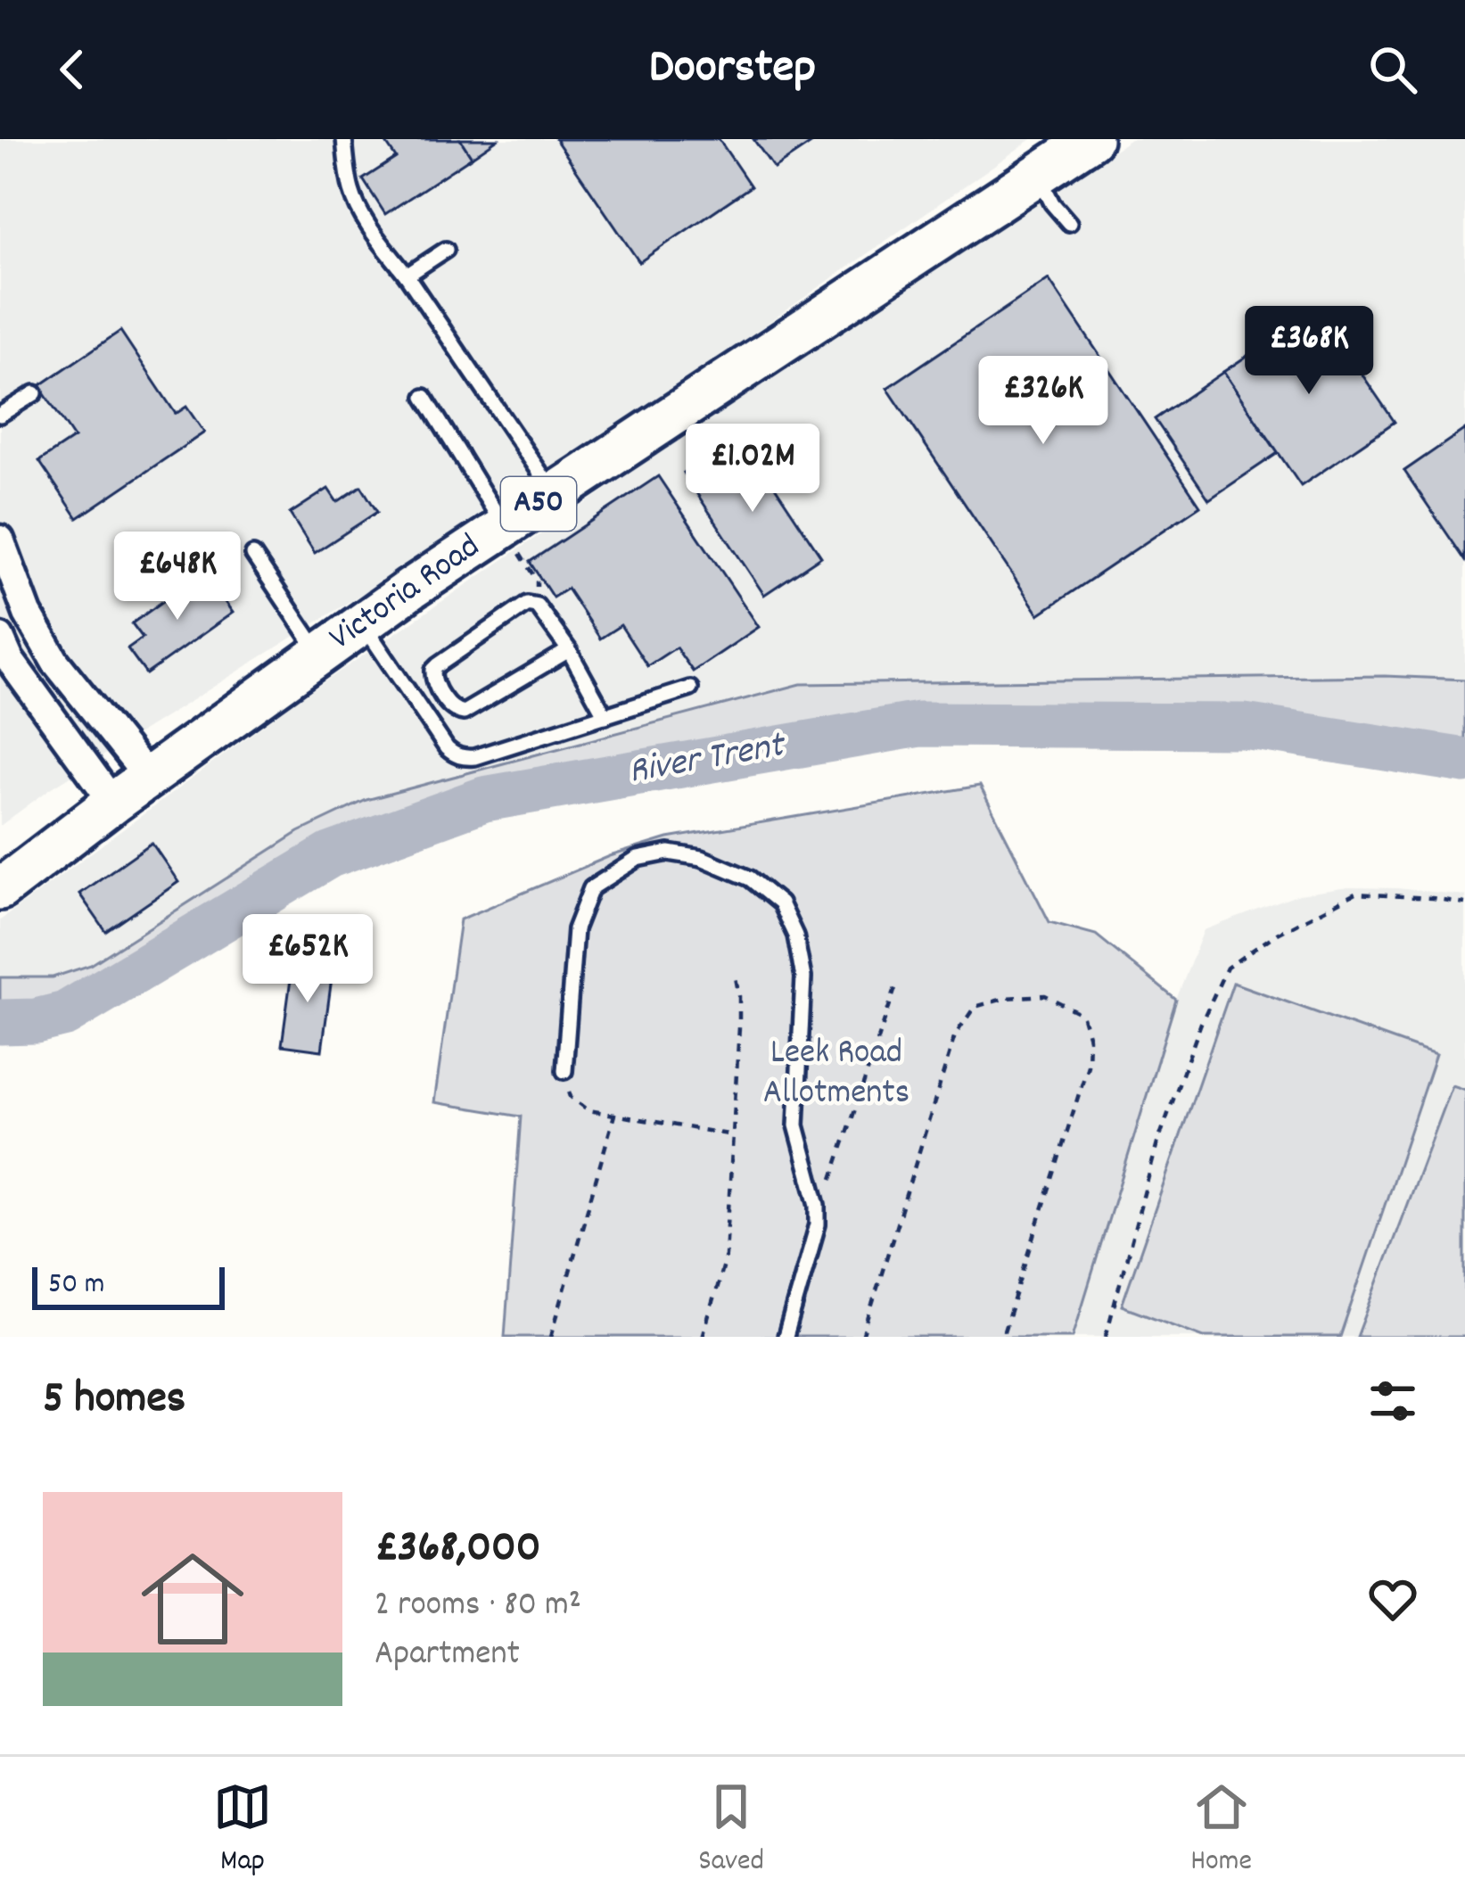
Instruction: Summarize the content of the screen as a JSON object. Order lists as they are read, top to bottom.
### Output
{
  "streets": {
    "main road": ["A50", "Victoria Road"]
  },
  "water": ["River Trent"],
  "parks": ["Leek Road Allotments"],
  "scale_bar": "50 m",
  "page": {
    "header": "Doorstep",
    "price": [
      "£368K",
      "£326K",
      "£1.02M",
      "£648K",
      "£652K"
    ],
    "scale": "50 m",
    "heading": "5 homes",
    "list": [
      {
        "name": "£368,000",
        "note": "2 rooms · 80 m² · Apartment"
      }
    ],
    "tabs": ["Map", "Saved", "Home"]
  }
}
